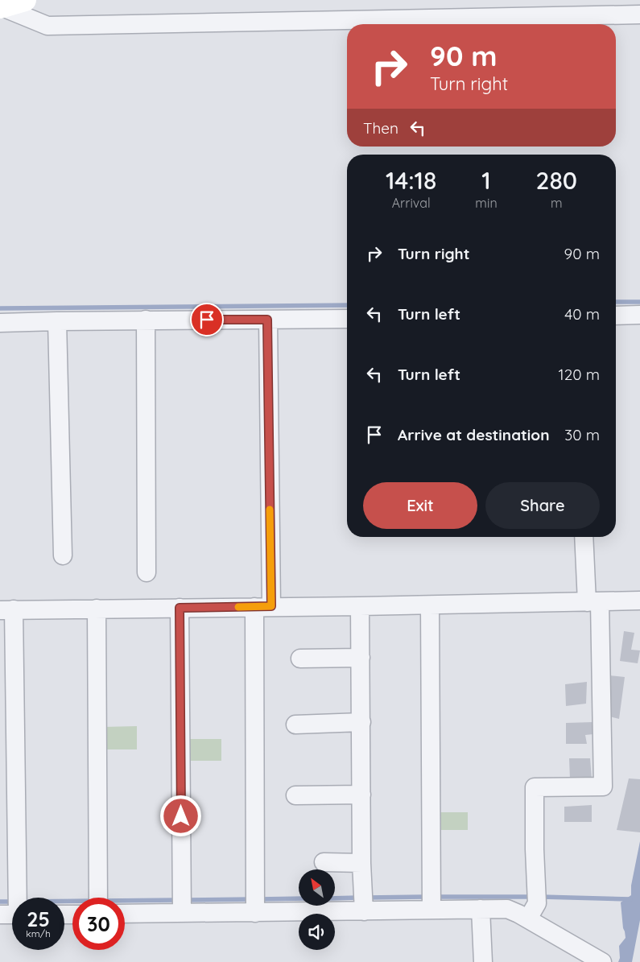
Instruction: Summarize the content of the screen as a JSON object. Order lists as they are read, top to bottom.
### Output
{
  "north": "top left",
  "page": {
    "turn": ["90 m", "Turn right"],
    "then": "Then",
    "eta": [
      "14:18",
      "Arrival",
      "1",
      "min",
      "280",
      "m"
    ],
    "list": [
      {
        "name": "Turn right",
        "value": "90 m"
      },
      {
        "name": "Turn left",
        "value": "40 m"
      },
      {
        "name": "Turn left",
        "value": "120 m"
      },
      {
        "name": "Arrive at destination",
        "value": "30 m"
      }
    ],
    "buttons": ["Exit", "Share"],
    "speed": "25 km/h",
    "limit": "30"
  }
}
